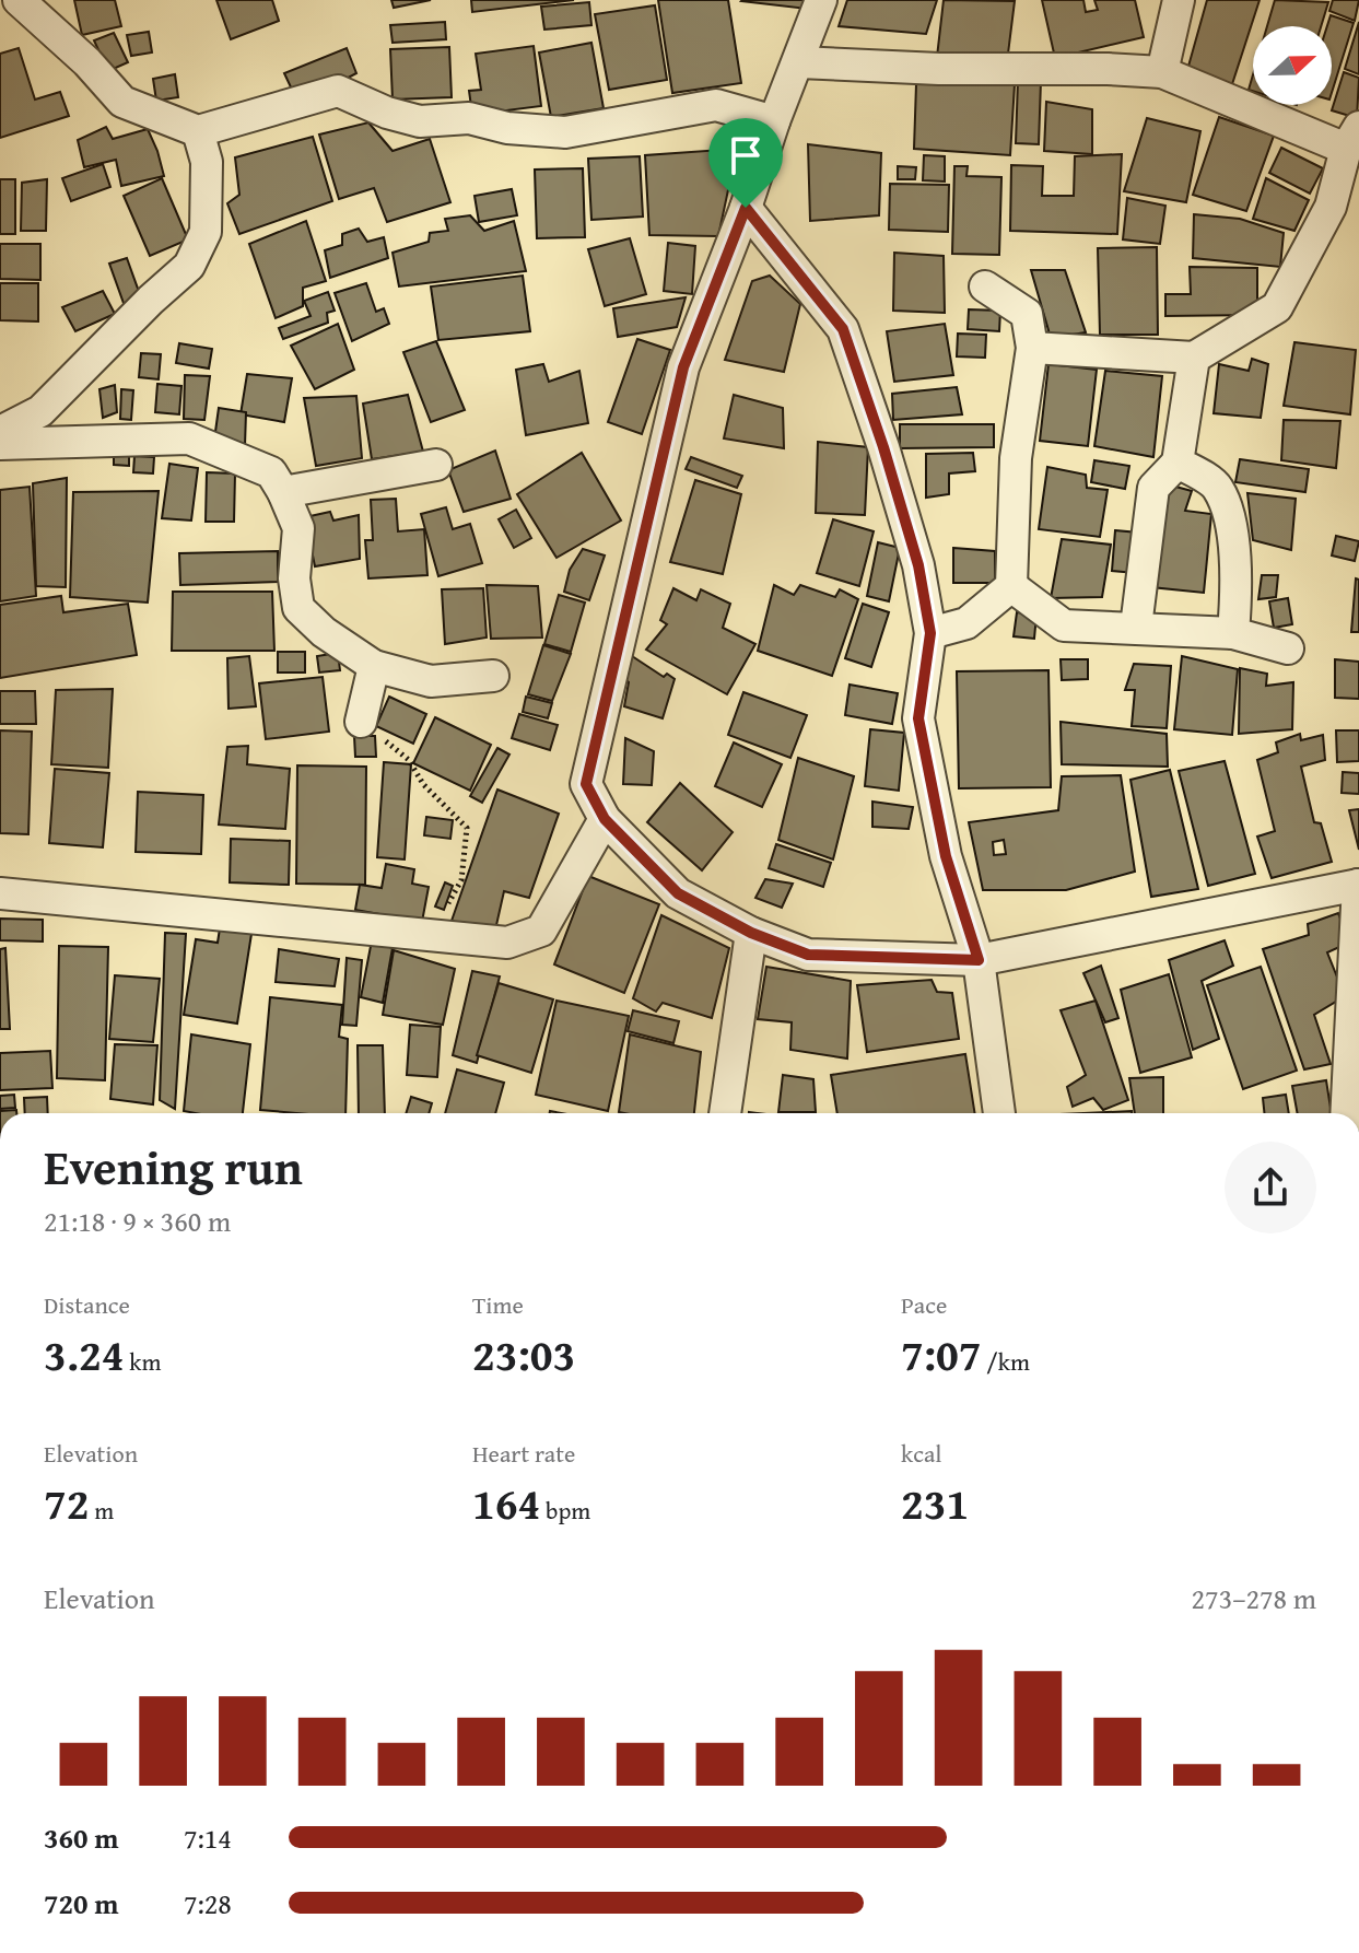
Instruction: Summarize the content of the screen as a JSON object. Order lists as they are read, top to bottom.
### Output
{
  "north": "right",
  "page": {
    "heading": ["Evening run", "21:18 · 9 × 360 m"],
    "stats": [
      ["Distance", "3.24 km"],
      ["Time", "23:03"],
      ["Pace", "7:07 /km"],
      ["Elevation", "72 m"],
      ["Heart rate", "164 bpm"],
      ["kcal", "231"]
    ],
    "chart": ["Elevation", "273–278 m"],
    "list": [
      {
        "name": "360 m",
        "note": "7:14"
      },
      {
        "name": "720 m",
        "note": "7:28"
      }
    ]
  }
}
